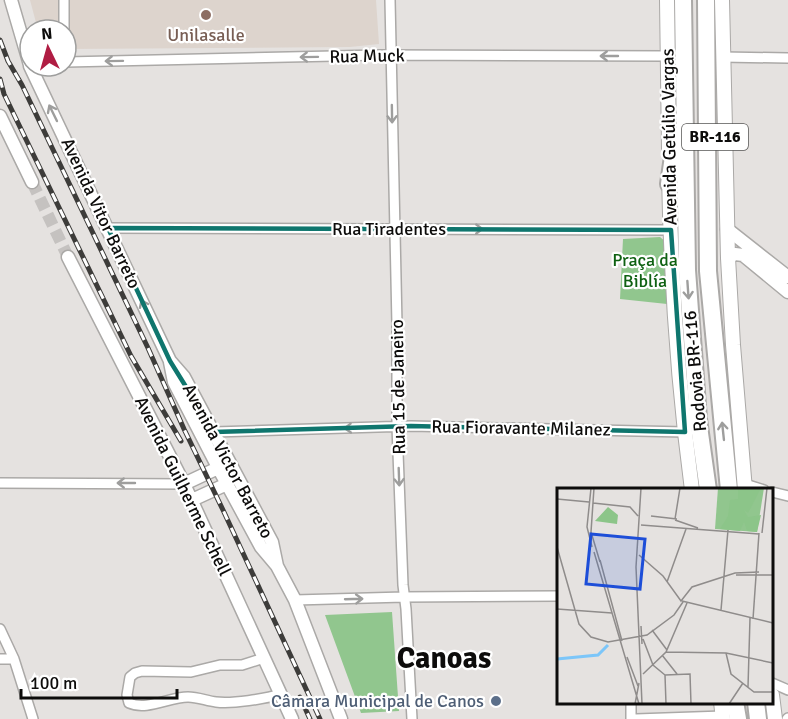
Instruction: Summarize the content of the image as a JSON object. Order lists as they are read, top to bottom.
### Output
{
  "streets": {
    "highway": ["BR-116", "Rodovia BR-116"],
    "main road": [
      "Avenida Getúlio Vargas",
      "Avenida Vitor Barreto",
      "Avenida Victor Barreto",
      "Avenida Guilherme Schell"
    ],
    "street": [
      "Rua Muck",
      "Rua Tiradentes",
      "Rua 15 de Janeiro",
      "Rua Fioravante Milanez"
    ]
  },
  "crossings": [
    ["Rua Muck", "Avenida Getúlio Vargas"],
    ["Rua Muck", "Rua 15 de Janeiro"],
    ["Avenida Getúlio Vargas", "BR-116"],
    ["Avenida Getúlio Vargas", "Rua Tiradentes"],
    ["Avenida Getúlio Vargas", "Rua Fioravante Milanez"],
    ["BR-116", "Rodovia BR-116"],
    ["Avenida Vitor Barreto", "Rua Tiradentes"],
    ["Avenida Vitor Barreto", "Avenida Victor Barreto"],
    ["Rua Tiradentes", "Rua 15 de Janeiro"],
    ["Rua 15 de Janeiro", "Rua Fioravante Milanez"],
    ["Rua Fioravante Milanez", "Avenida Victor Barreto"]
  ],
  "one_way": [
    "Rua Muck",
    "Avenida Vitor Barreto",
    "Rua Tiradentes",
    "Rua 15 de Janeiro",
    "Rua Fioravante Milanez"
  ],
  "districts": ["Canoas"],
  "parks": ["Praça da Biblía"],
  "places": ["Unilasalle", "Câmara Municipal de Canos"],
  "scale_bar": "100 m",
  "north": "top"
}
